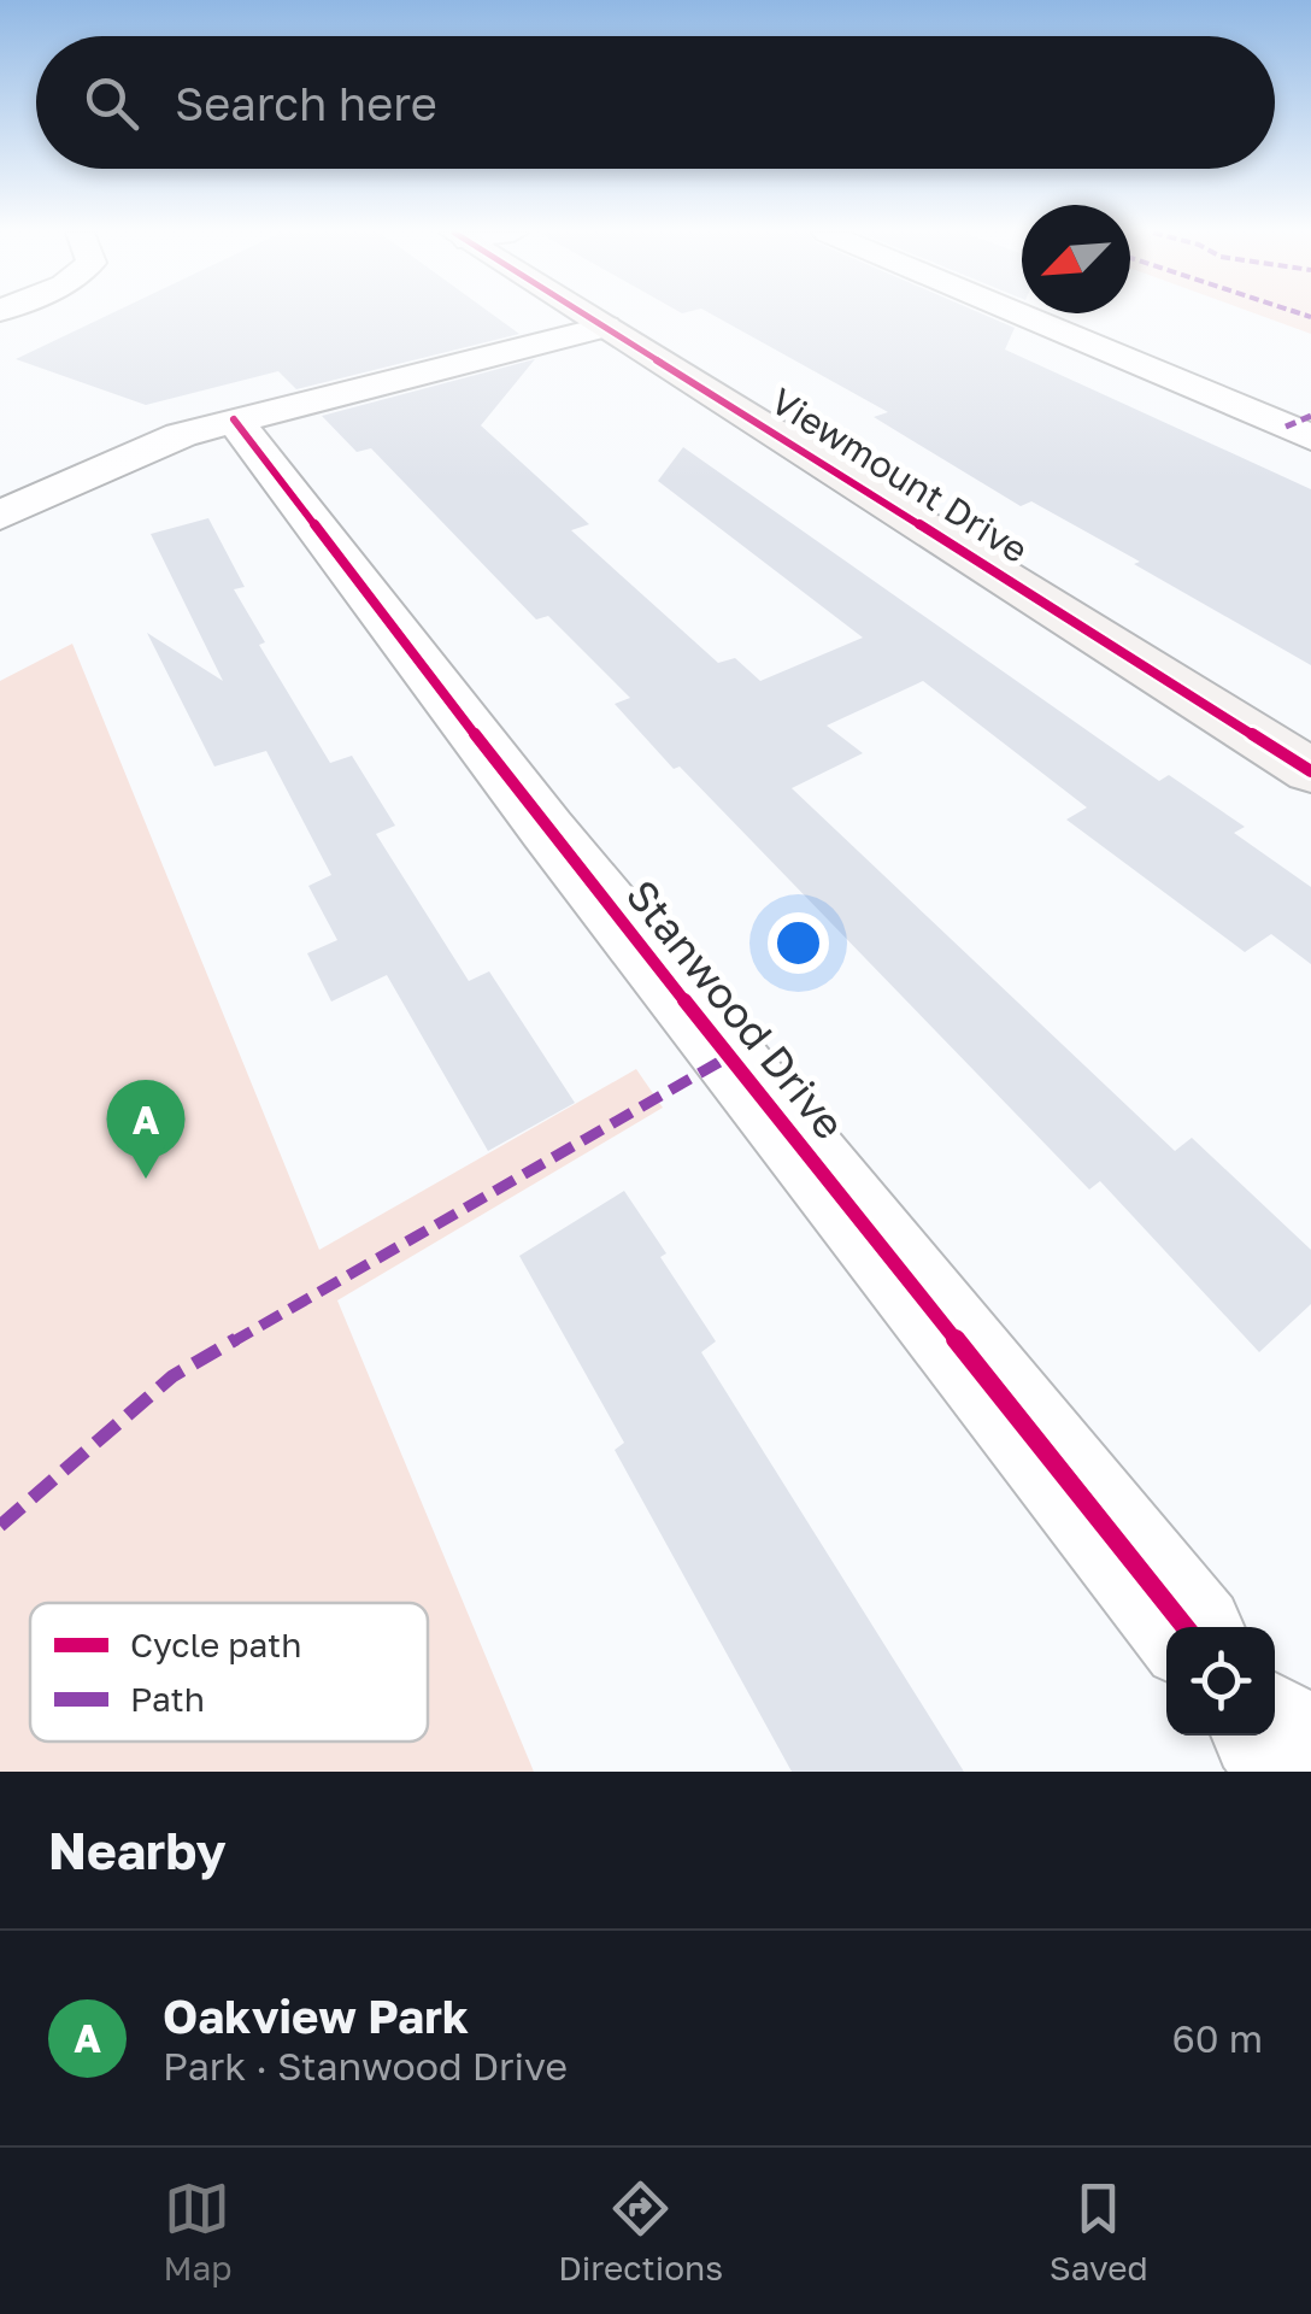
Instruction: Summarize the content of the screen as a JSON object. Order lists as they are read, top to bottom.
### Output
{
  "streets": {
    "street": ["Viewmount Drive", "Stanwood Drive"]
  },
  "legend": ["Cycle path", "Path"],
  "north": "bottom left",
  "page": {
    "search": "Search here",
    "pins": "A",
    "heading": "Nearby",
    "list": [
      {
        "mark": "A",
        "name": "Oakview Park",
        "note": "Park · Stanwood Drive",
        "value": "60 m"
      }
    ],
    "nav": ["Map", "Directions", "Saved"]
  }
}
